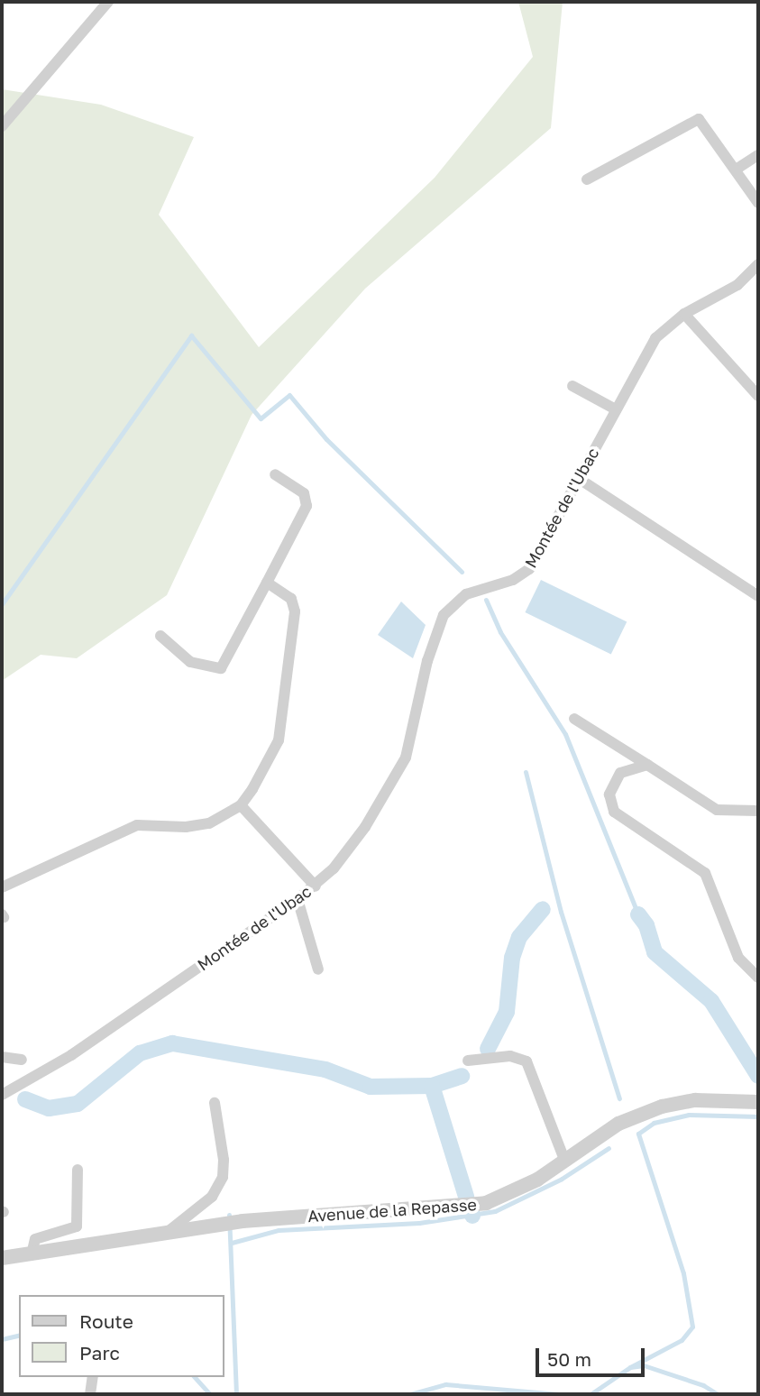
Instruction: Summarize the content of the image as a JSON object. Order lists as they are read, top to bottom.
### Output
{
  "streets": {
    "street": ["Montée de l'Ubac", "Avenue de la Repasse"]
  },
  "legend": ["Route", "Parc"],
  "scale_bar": "50 m"
}
